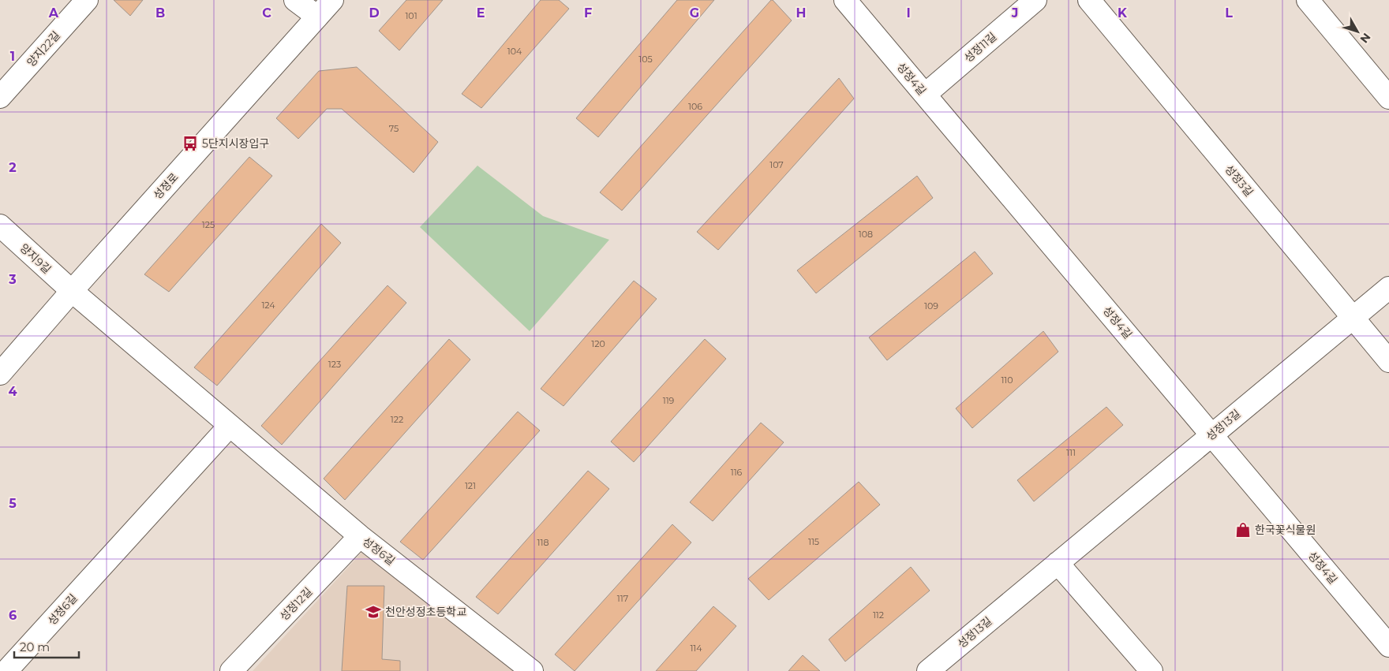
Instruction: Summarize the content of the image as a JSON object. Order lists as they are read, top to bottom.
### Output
{
  "streets": {
    "street": [
      "성정11길",
      "양지22길",
      "성정4길",
      "성정3길",
      "성정로",
      "양지9길",
      "성정13길",
      "성정6길",
      "성정12길"
    ]
  },
  "crossings": [
    ["성정11길", "성정4길"],
    ["성정4길", "성정13길"],
    ["성정3길", "성정13길"],
    ["성정로", "양지9길"],
    ["성정로", "성정6길"],
    ["양지9길", "성정6길"],
    ["성정6길", "성정12길"]
  ],
  "places": {
    "bus stop": ["5단지시장입구"],
    "shop": ["한국꽃식물원"],
    "school or university": ["천안성정초등학교"]
  },
  "house_numbers": [
    "101",
    "104",
    "105",
    "106",
    "75",
    "107",
    "125",
    "108",
    "124",
    "109",
    "120",
    "123",
    "110",
    "119",
    "122",
    "111",
    "116",
    "121",
    "115",
    "118",
    "117",
    "112",
    "114"
  ],
  "scale_bar": "20 m",
  "north": "bottom right",
  "grid": {
    "columns": [
      "A",
      "B",
      "C",
      "D",
      "E",
      "F",
      "G",
      "H",
      "I",
      "J",
      "K",
      "L"
    ],
    "rows": [
      "1",
      "2",
      "3",
      "4",
      "5",
      "6"
    ]
  }
}
